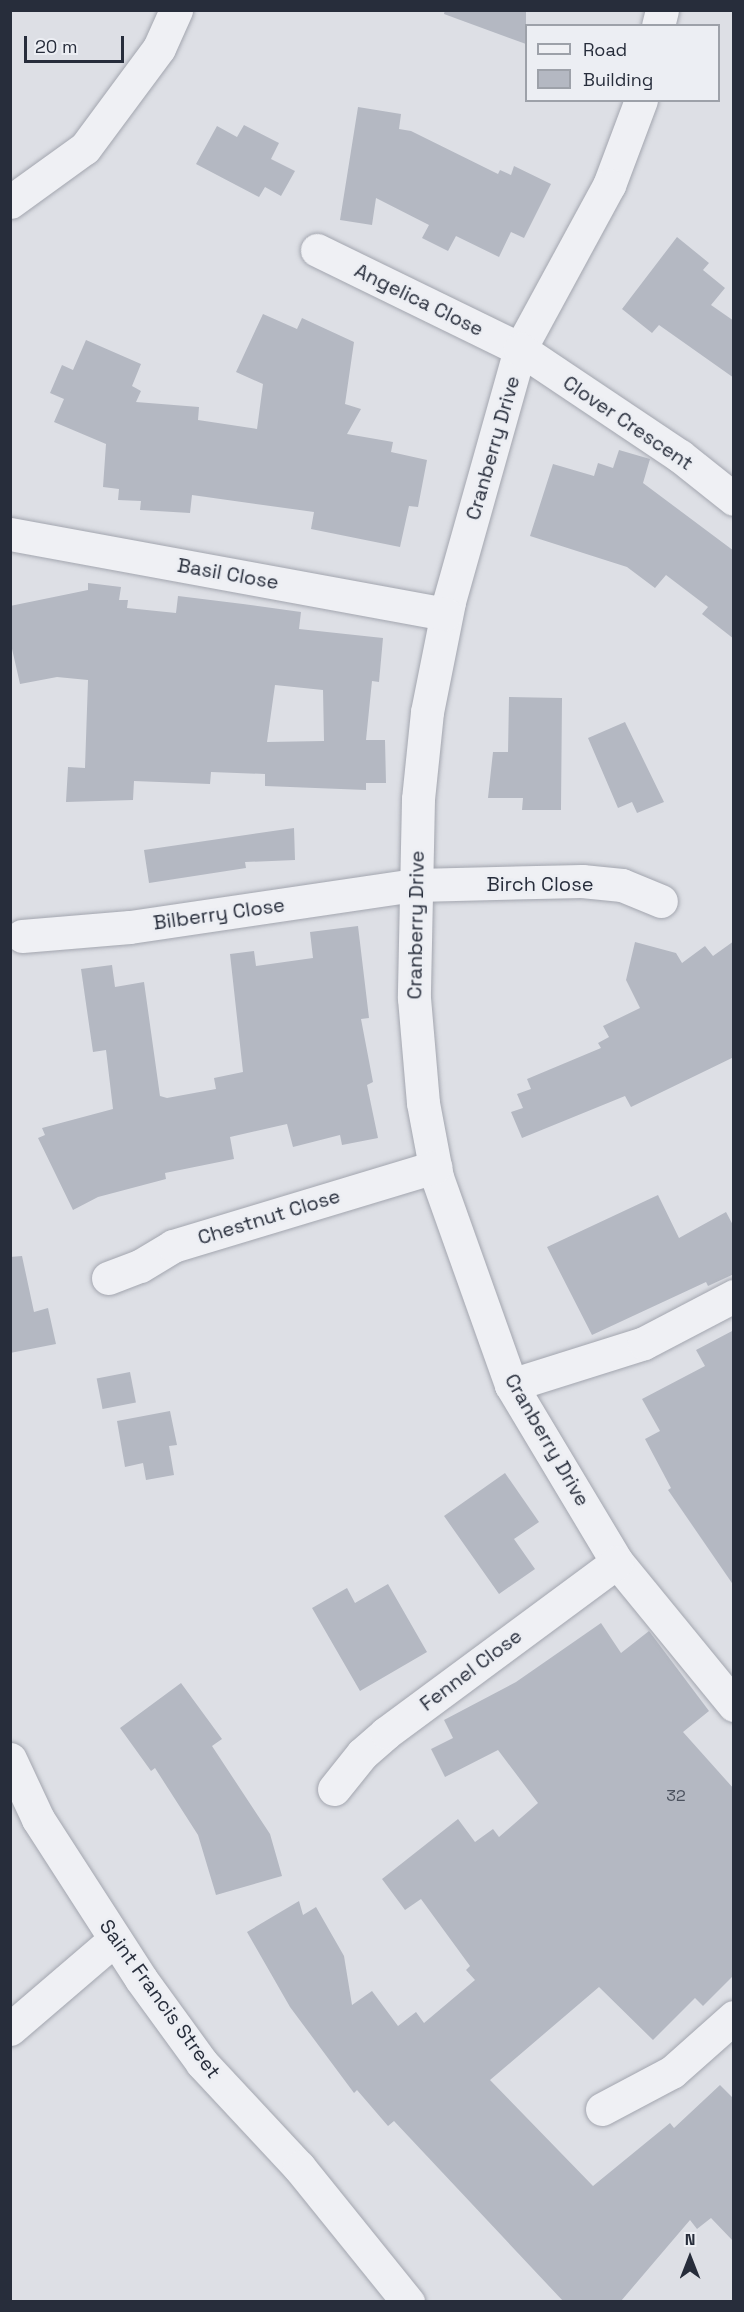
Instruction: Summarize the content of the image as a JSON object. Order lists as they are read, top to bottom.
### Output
{
  "streets": {
    "street": [
      "Angelica Close",
      "Clover Crescent",
      "Cranberry Drive",
      "Basil Close",
      "Birch Close",
      "Bilberry Close",
      "Chestnut Close",
      "Fennel Close",
      "Saint Francis Street"
    ]
  },
  "crossings": [
    ["Angelica Close", "Clover Crescent"],
    ["Angelica Close", "Cranberry Drive"],
    ["Clover Crescent", "Cranberry Drive"],
    ["Cranberry Drive", "Basil Close"],
    ["Cranberry Drive", "Birch Close"],
    ["Cranberry Drive", "Bilberry Close"],
    ["Cranberry Drive", "Chestnut Close"],
    ["Cranberry Drive", "Fennel Close"],
    ["Birch Close", "Bilberry Close"]
  ],
  "house_numbers": ["32"],
  "legend": ["Road", "Building"],
  "scale_bar": "20 m",
  "north": "top"
}
